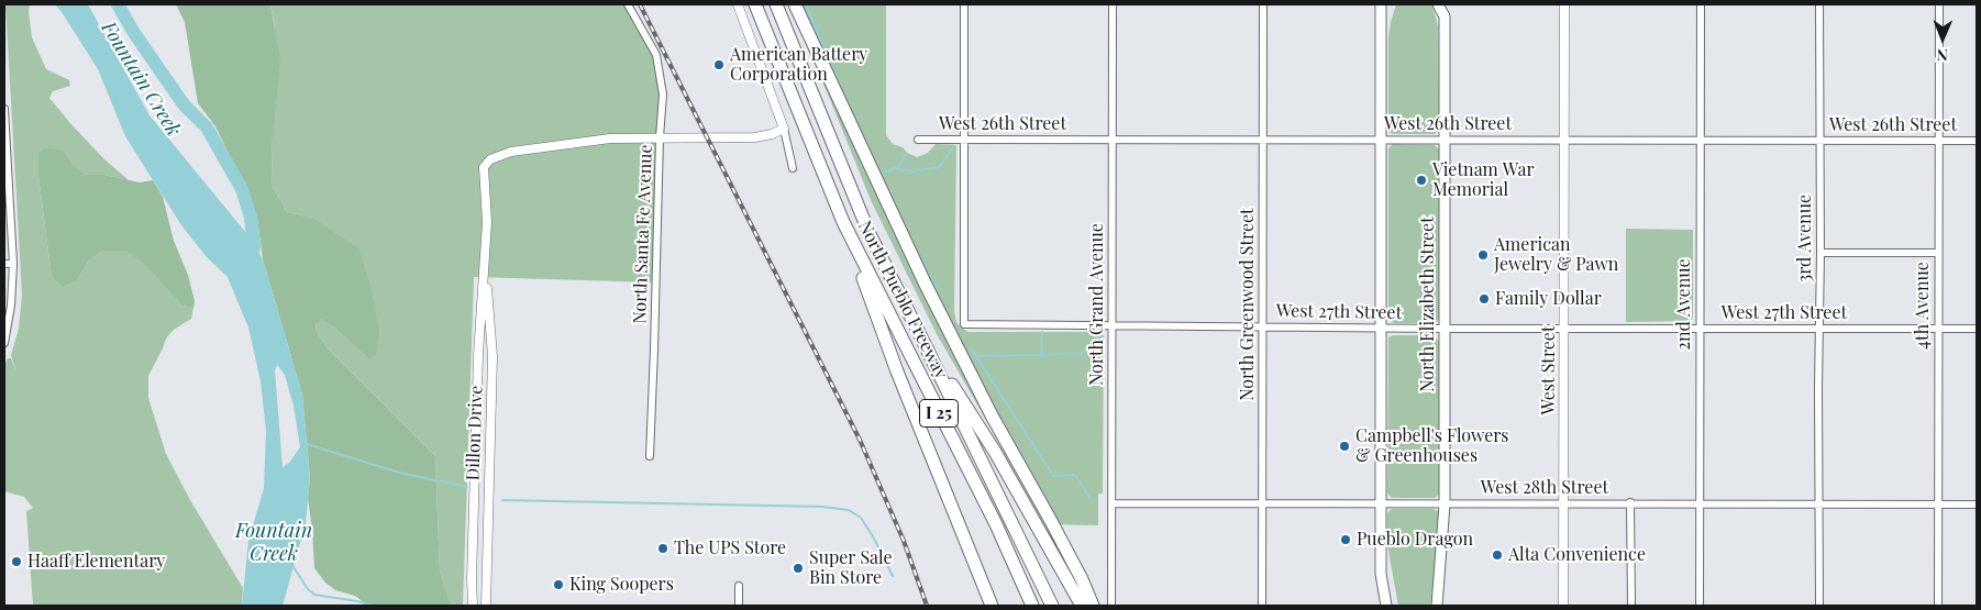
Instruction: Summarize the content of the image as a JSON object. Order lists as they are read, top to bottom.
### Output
{
  "streets": {
    "highway": ["North Pueblo Freeway", "I 25"],
    "main road": ["North Elizabeth Street"],
    "street": [
      "West 26th Street",
      "North Santa Fe Avenue",
      "3rd Avenue",
      "North Grand Avenue",
      "North Greenwood Street",
      "2nd Avenue",
      "4th Avenue",
      "West 27th Street",
      "West Street",
      "Dillon Drive",
      "West 28th Street"
    ]
  },
  "crossings": [
    ["West 26th Street", "3rd Avenue"],
    ["West 26th Street", "North Grand Avenue"],
    ["West 26th Street", "North Greenwood Street"],
    ["West 26th Street", "North Elizabeth Street"],
    ["West 26th Street", "2nd Avenue"],
    ["West 26th Street", "4th Avenue"],
    ["West 26th Street", "West 27th Street"],
    ["West 26th Street", "West Street"],
    ["North Santa Fe Avenue", "Dillon Drive"],
    ["3rd Avenue", "West 27th Street"],
    ["3rd Avenue", "West 28th Street"],
    ["North Grand Avenue", "West 27th Street"],
    ["North Grand Avenue", "West 28th Street"],
    ["North Greenwood Street", "West 27th Street"],
    ["North Greenwood Street", "West 28th Street"],
    ["North Elizabeth Street", "West 27th Street"],
    ["North Elizabeth Street", "West 28th Street"],
    ["2nd Avenue", "West 27th Street"],
    ["2nd Avenue", "West 28th Street"],
    ["4th Avenue", "West 27th Street"],
    ["4th Avenue", "West 28th Street"],
    ["West 27th Street", "West Street"],
    ["West Street", "West 28th Street"]
  ],
  "water": ["Fountain Creek"],
  "places": [
    "American Battery Corporation",
    "Vietnam War Memorial",
    "American Jewelry & Pawn",
    "Family Dollar",
    "Campbell's Flowers & Greenhouses",
    "Pueblo Dragon",
    "The UPS Store",
    "Alta Convenience",
    "Haaff Elementary",
    "Super Sale Bin Store",
    "King Soopers"
  ],
  "north": "bottom"
}
